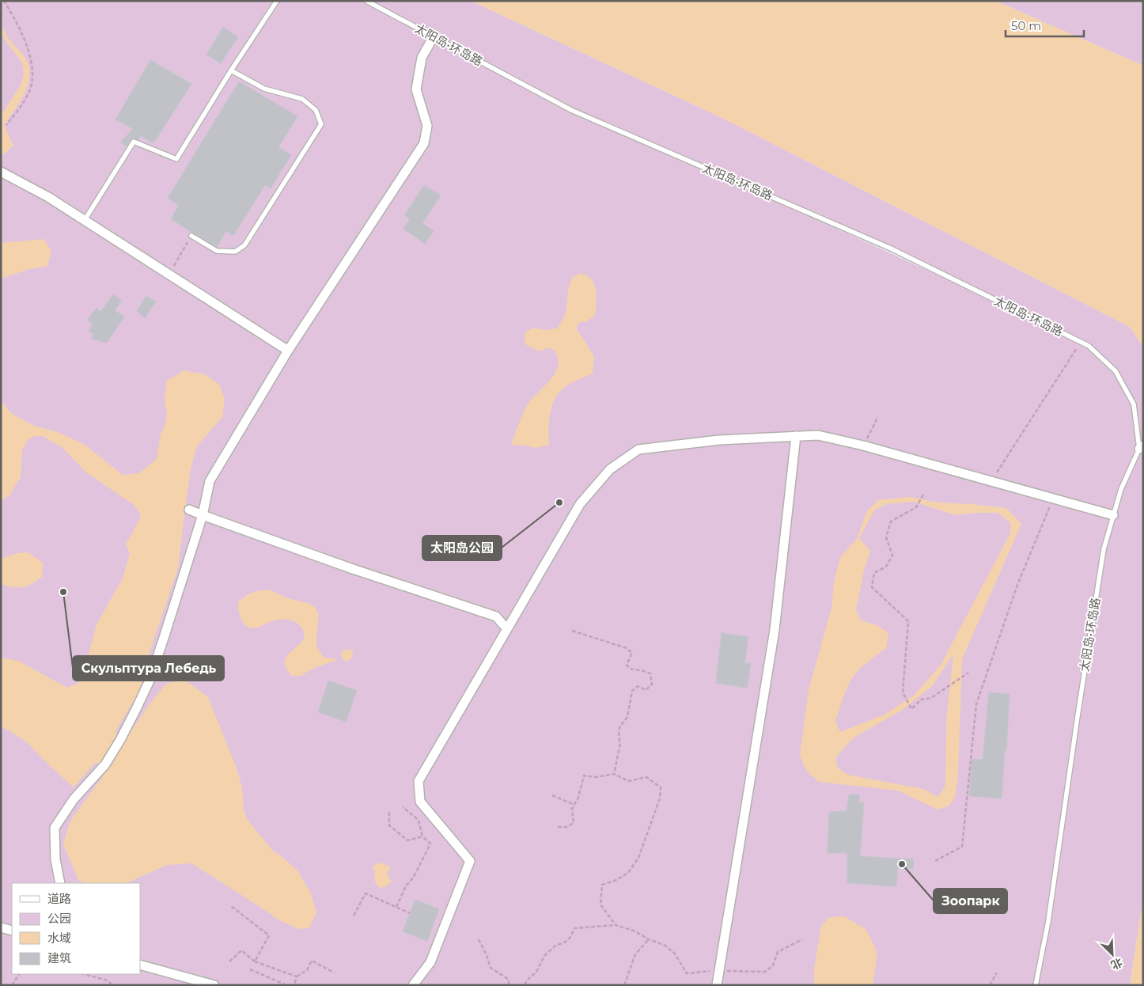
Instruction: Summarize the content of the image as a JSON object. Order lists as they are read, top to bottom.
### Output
{
  "streets": {
    "lane": ["太阳岛•环岛路"]
  },
  "places": ["太阳岛公园", "Скульптура Лебедь", "Зоопарк"],
  "legend": [
    "道路",
    "公园",
    "水域",
    "建筑"
  ],
  "scale_bar": "50 m",
  "north": "bottom right"
}
